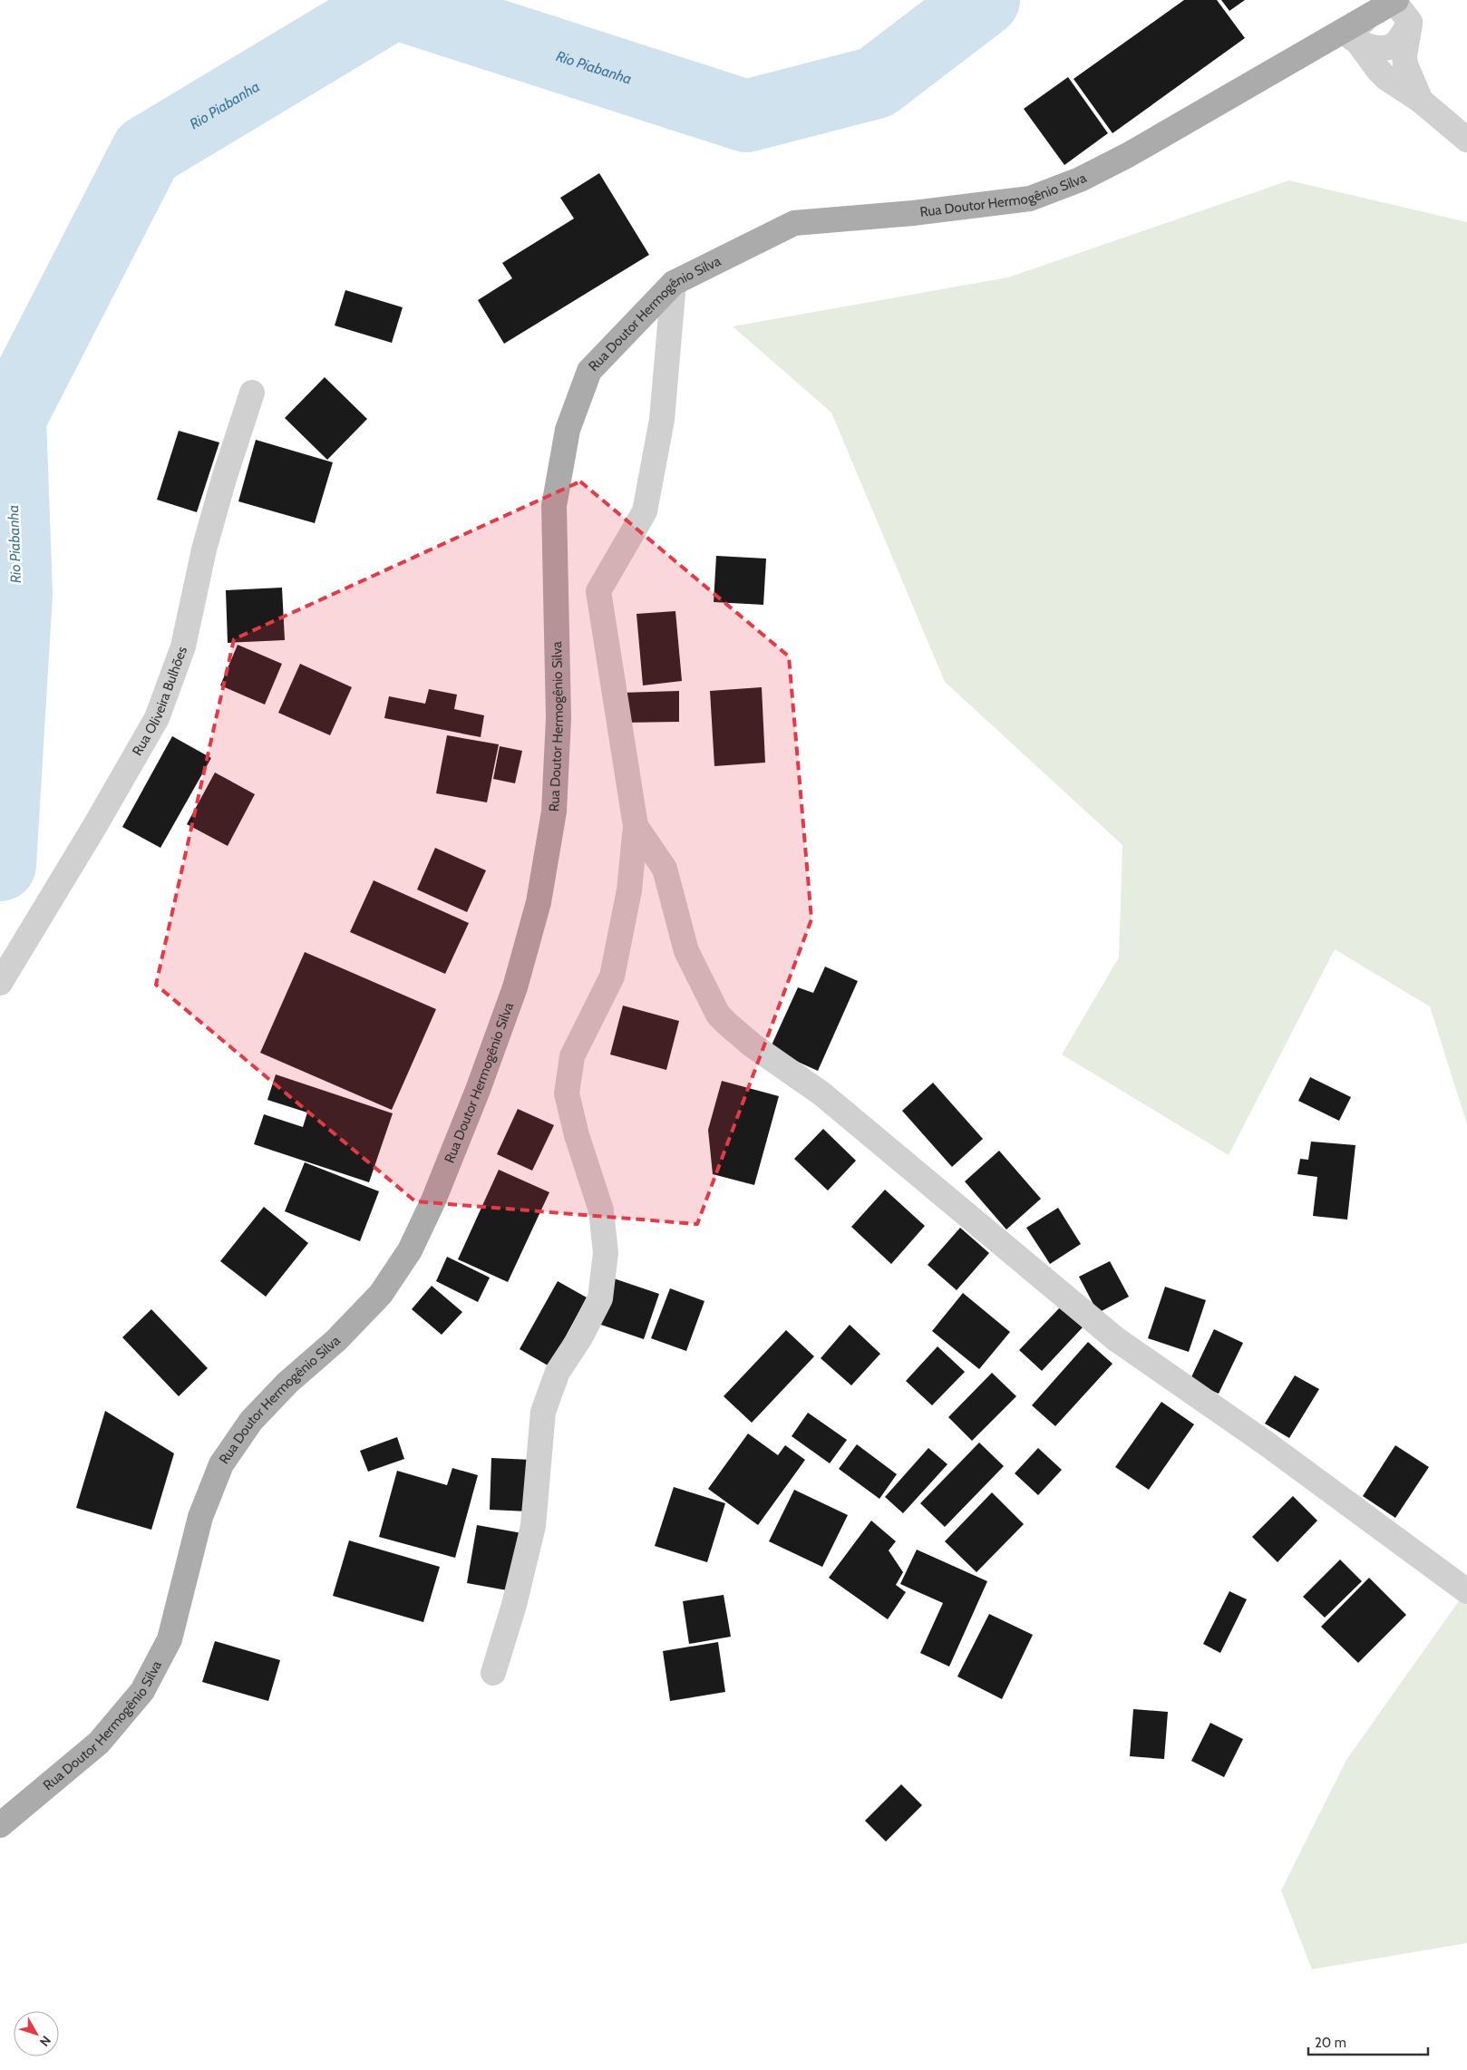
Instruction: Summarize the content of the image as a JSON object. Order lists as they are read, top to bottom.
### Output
{
  "streets": {
    "main road": ["Rua Doutor Hermogênio Silva"],
    "street": ["Rua Oliveira Bulhões"]
  },
  "water": ["Rio Piabanha"],
  "scale_bar": "20 m",
  "north": "bottom right"
}
